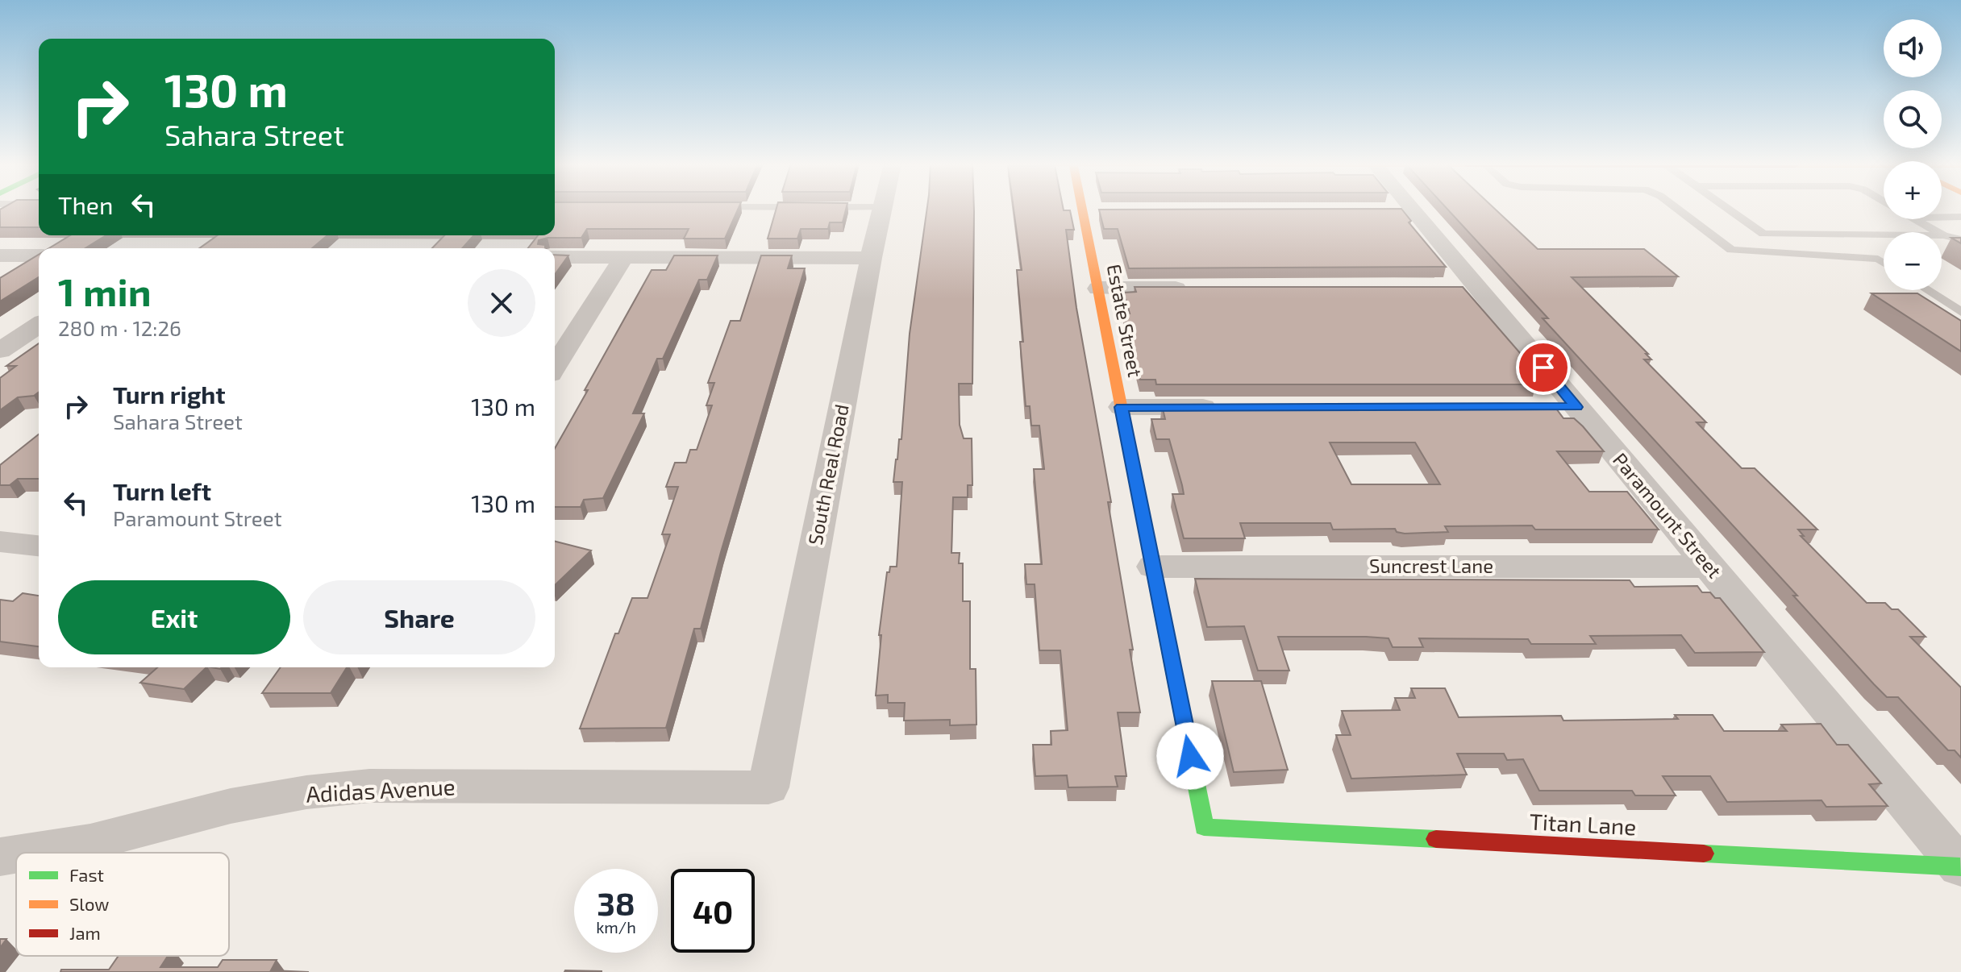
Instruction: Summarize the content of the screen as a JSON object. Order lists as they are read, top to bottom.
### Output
{
  "streets": {
    "street": [
      "Estate Street",
      "South Real Road",
      "Paramount Street",
      "Suncrest Lane",
      "Adidas Avenue",
      "Titan Lane"
    ]
  },
  "crossings": [
    ["Estate Street", "Suncrest Lane"],
    ["Estate Street", "Titan Lane"],
    ["South Real Road", "Adidas Avenue"],
    ["Paramount Street", "Suncrest Lane"],
    ["Paramount Street", "Titan Lane"]
  ],
  "legend": ["Fast", "Slow", "Jam"],
  "page": {
    "map_buttons": ["+", "−"],
    "turn": ["130 m", "Sahara Street"],
    "then": "Then",
    "heading": ["1 min", "280 m · 12:26"],
    "list": [
      {
        "name": "Turn right",
        "note": "Sahara Street",
        "value": "130 m"
      },
      {
        "name": "Turn left",
        "note": "Paramount Street",
        "value": "130 m"
      }
    ],
    "buttons": ["Exit", "Share"],
    "speed": "38 km/h",
    "limit": "40"
  }
}
